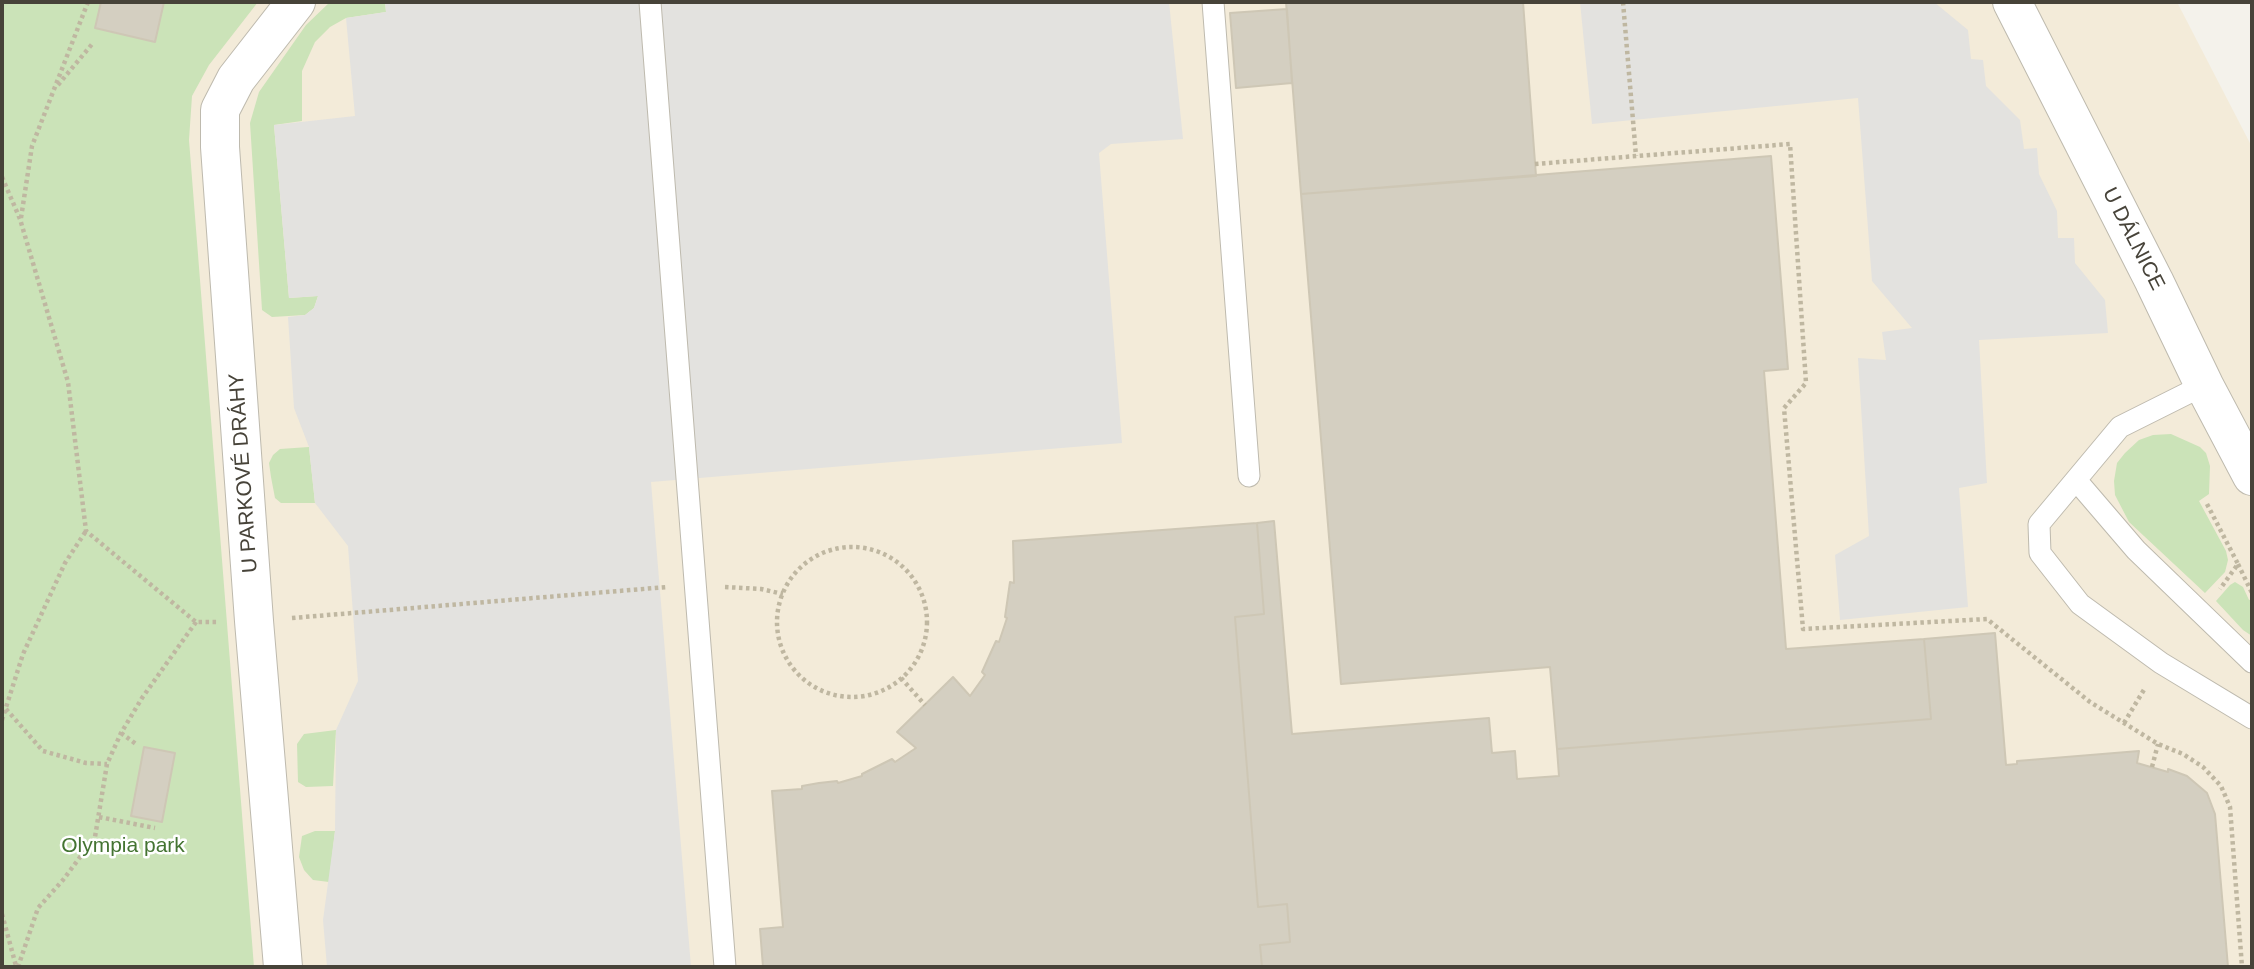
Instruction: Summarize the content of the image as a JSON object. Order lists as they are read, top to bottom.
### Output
{
  "streets": {
    "street": ["U DÁLNICE", "U PARKOVÉ DRÁHY"]
  },
  "parks": ["Olympia park"]
}
